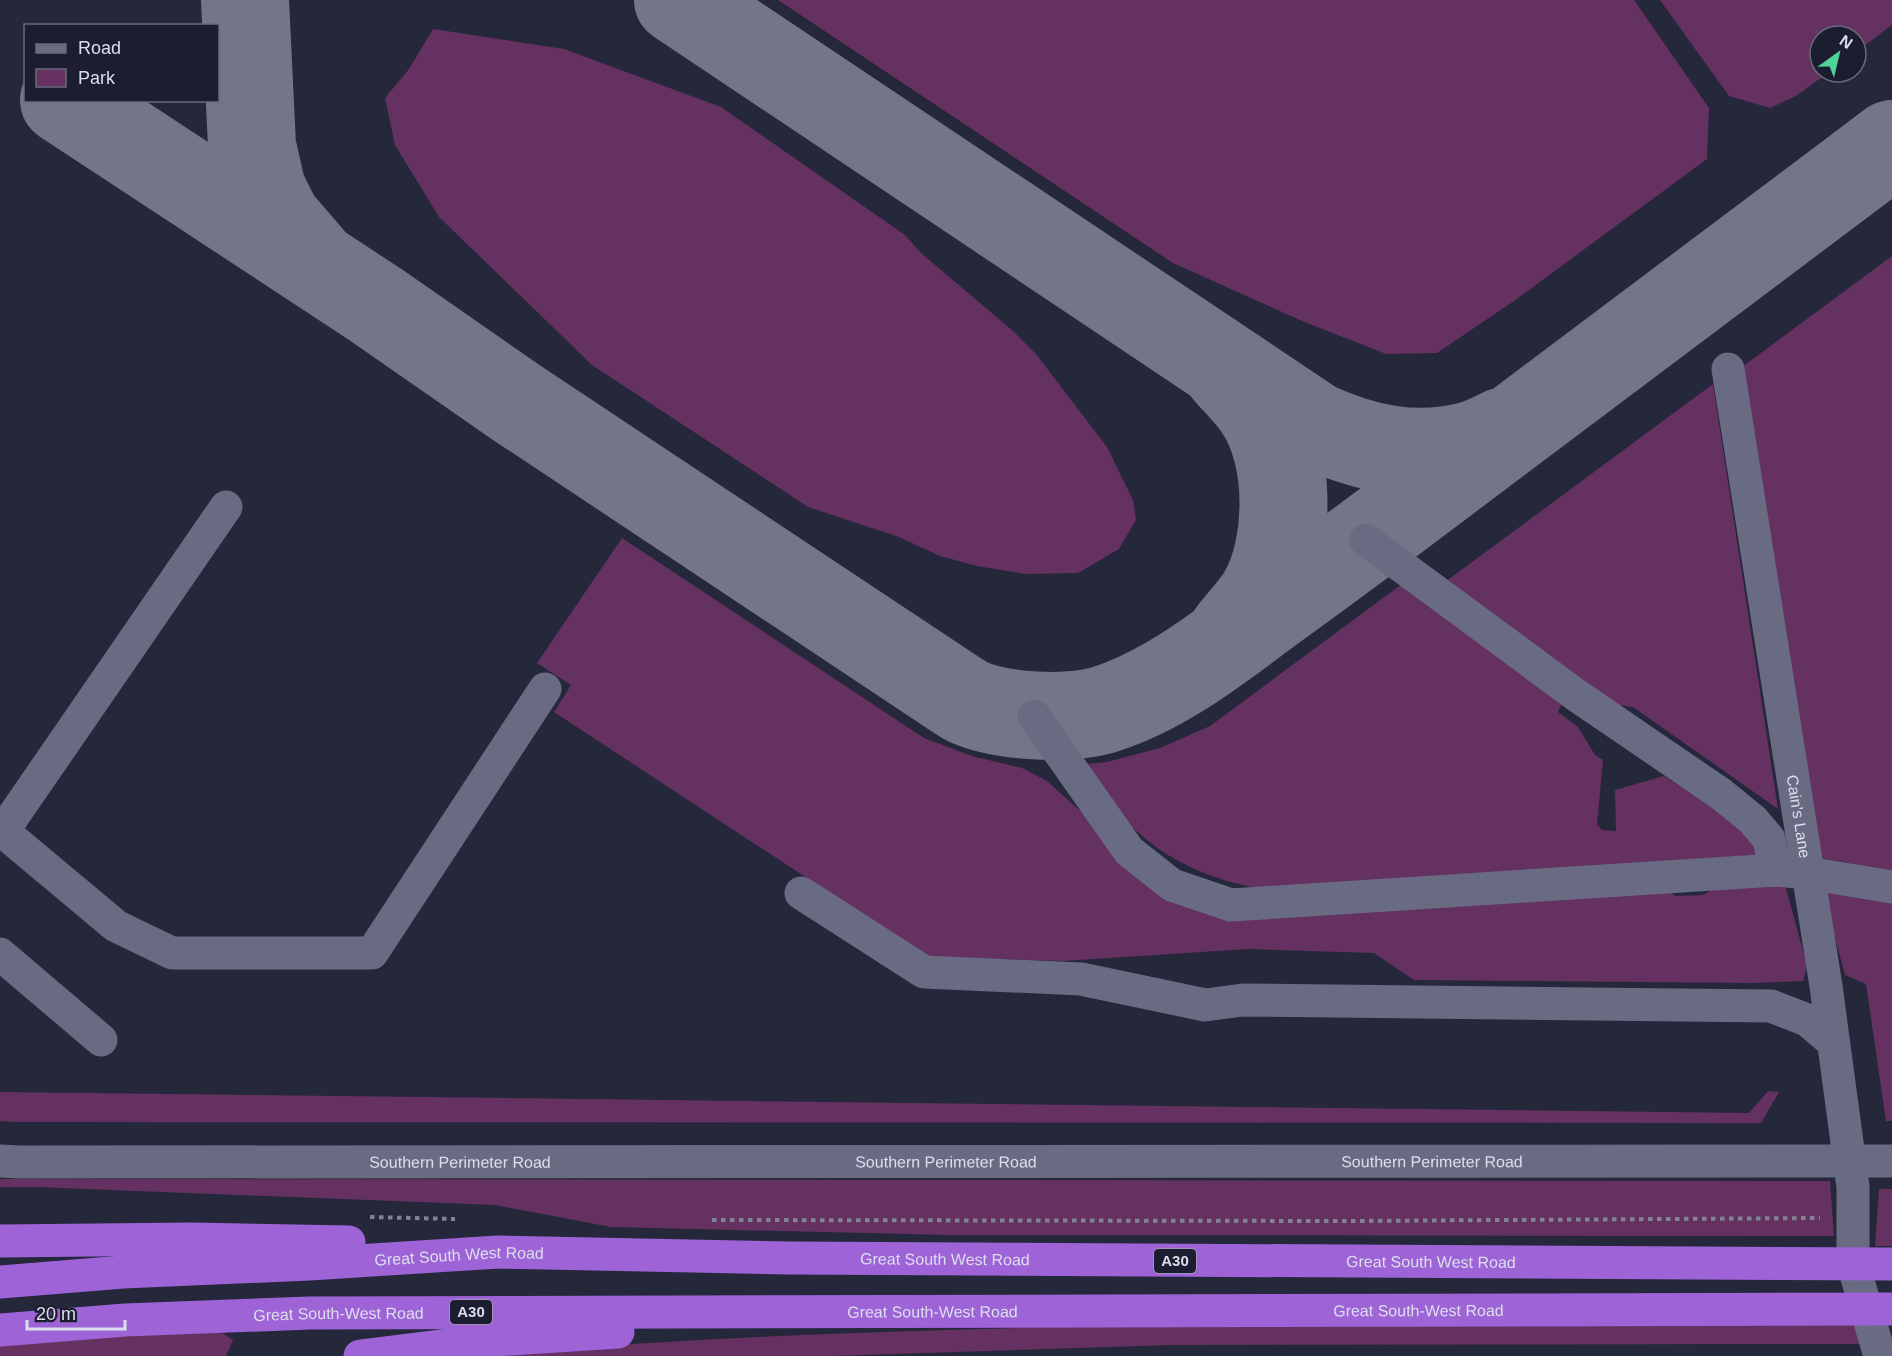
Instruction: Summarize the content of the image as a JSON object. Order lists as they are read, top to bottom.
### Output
{
  "streets": {
    "highway": ["Great South West Road", "A30", "Great South-West Road"],
    "street": ["Cain's Lane", "Southern Perimeter Road"]
  },
  "crossings": [
    ["Cain's Lane", "Southern Perimeter Road"],
    ["Cain's Lane", "Great South West Road"],
    ["Cain's Lane", "Great South-West Road"]
  ],
  "legend": ["Road", "Park"],
  "scale_bar": "20 m",
  "north": "top right"
}
